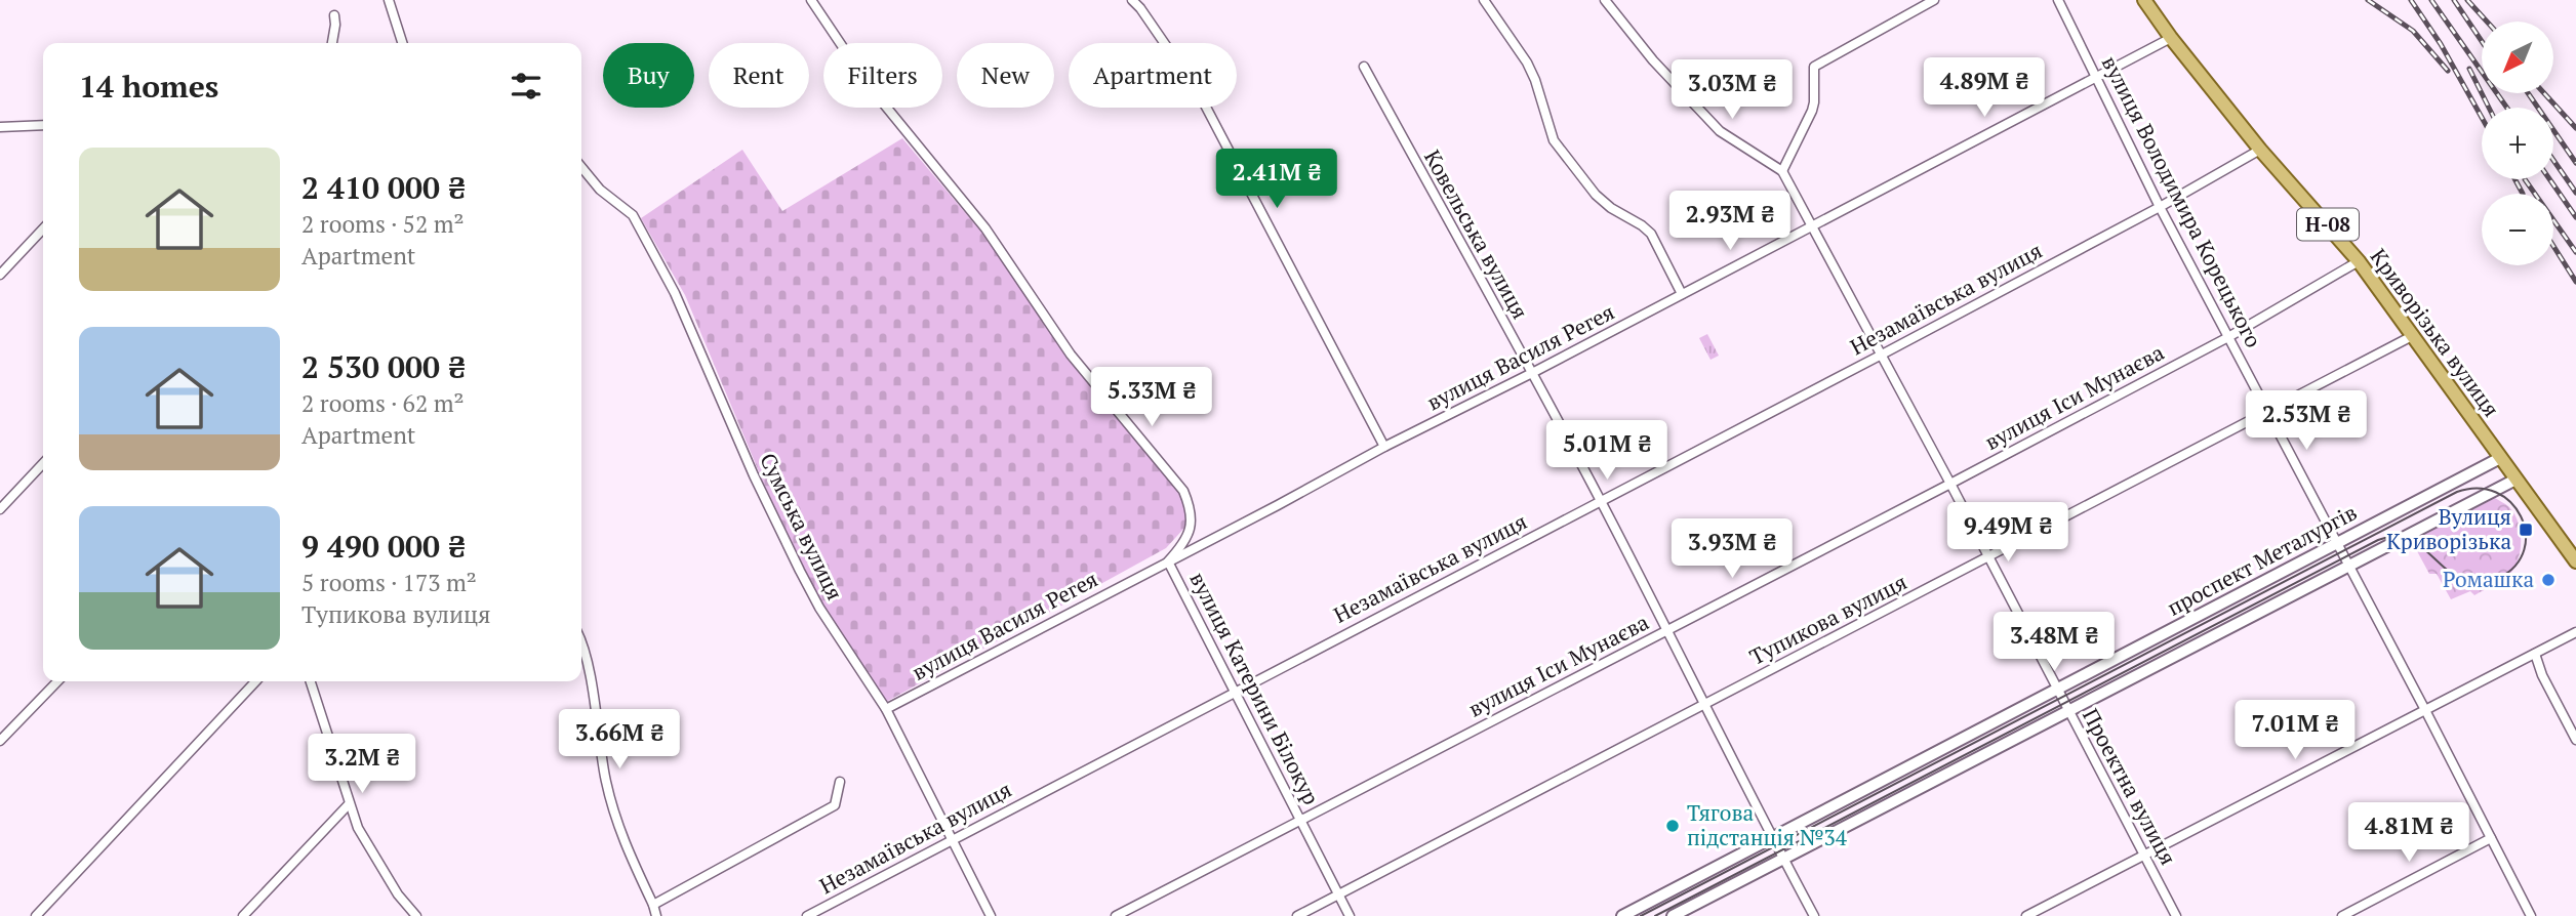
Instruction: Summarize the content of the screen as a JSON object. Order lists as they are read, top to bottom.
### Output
{
  "streets": {
    "main road": ["Н-08", "Криворізька вулиця", "проспект Металургів"],
    "street": [
      "вулиця Володимира Корецького",
      "Ковельська вулиця",
      "Незамаївська вулиця",
      "вулиця Василя Регея",
      "вулиця Іси Мунаєва",
      "Сумська вулиця",
      "Тупикова вулиця",
      "вулиця Катерини Білокур",
      "Проектна вулиця"
    ]
  },
  "crossings": [
    ["вулиця Володимира Корецького", "Незамаївська вулиця"],
    ["вулиця Володимира Корецького", "вулиця Василя Регея"],
    ["вулиця Володимира Корецького", "вулиця Іси Мунаєва"],
    ["вулиця Володимира Корецького", "проспект Металургів"],
    ["вулиця Володимира Корецького", "Тупикова вулиця"],
    ["Ковельська вулиця", "Незамаївська вулиця"],
    ["Ковельська вулиця", "вулиця Василя Регея"],
    ["Ковельська вулиця", "вулиця Іси Мунаєва"],
    ["Ковельська вулиця", "проспект Металургів"],
    ["Ковельська вулиця", "Тупикова вулиця"],
    ["Незамаївська вулиця", "Криворізька вулиця"],
    ["Незамаївська вулиця", "Сумська вулиця"],
    ["Незамаївська вулиця", "вулиця Катерини Білокур"],
    ["Незамаївська вулиця", "Проектна вулиця"],
    ["Криворізька вулиця", "вулиця Василя Регея"],
    ["Криворізька вулиця", "вулиця Іси Мунаєва"],
    ["Криворізька вулиця", "проспект Металургів"],
    ["Криворізька вулиця", "Тупикова вулиця"],
    ["вулиця Василя Регея", "Сумська вулиця"],
    ["вулиця Василя Регея", "вулиця Катерини Білокур"],
    ["вулиця Василя Регея", "Проектна вулиця"],
    ["вулиця Іси Мунаєва", "вулиця Катерини Білокур"],
    ["вулиця Іси Мунаєва", "Проектна вулиця"],
    ["проспект Металургів", "Проектна вулиця"],
    ["Тупикова вулиця", "вулиця Катерини Білокур"],
    ["Тупикова вулиця", "Проектна вулиця"]
  ],
  "places": {
    "transit": ["Вулиця Криворізька"],
    "other": ["Ромашка", "Тягова пiдстанцiя №34"]
  },
  "north": "bottom left",
  "page": {
    "map_buttons": ["+", "−"],
    "chip": [
      "Buy",
      "Rent",
      "Filters",
      "New",
      "Apartment"
    ],
    "heading": "14 homes",
    "price": [
      "4.89M ₴",
      "3.03M ₴",
      "2.41M ₴",
      "2.93M ₴",
      "5.33M ₴",
      "2.53M ₴",
      "5.01M ₴",
      "9.49M ₴",
      "3.93M ₴",
      "3.48M ₴",
      "7.01M ₴",
      "3.66M ₴",
      "3.2M ₴",
      "4.81M ₴"
    ],
    "list": [
      {
        "name": "2 410 000 ₴",
        "note": "2 rooms · 52 m² · Apartment"
      },
      {
        "name": "2 530 000 ₴",
        "note": "2 rooms · 62 m² · Apartment"
      },
      {
        "name": "9 490 000 ₴",
        "note": "5 rooms · 173 m² · Тупикова вулиця"
      }
    ]
  }
}
